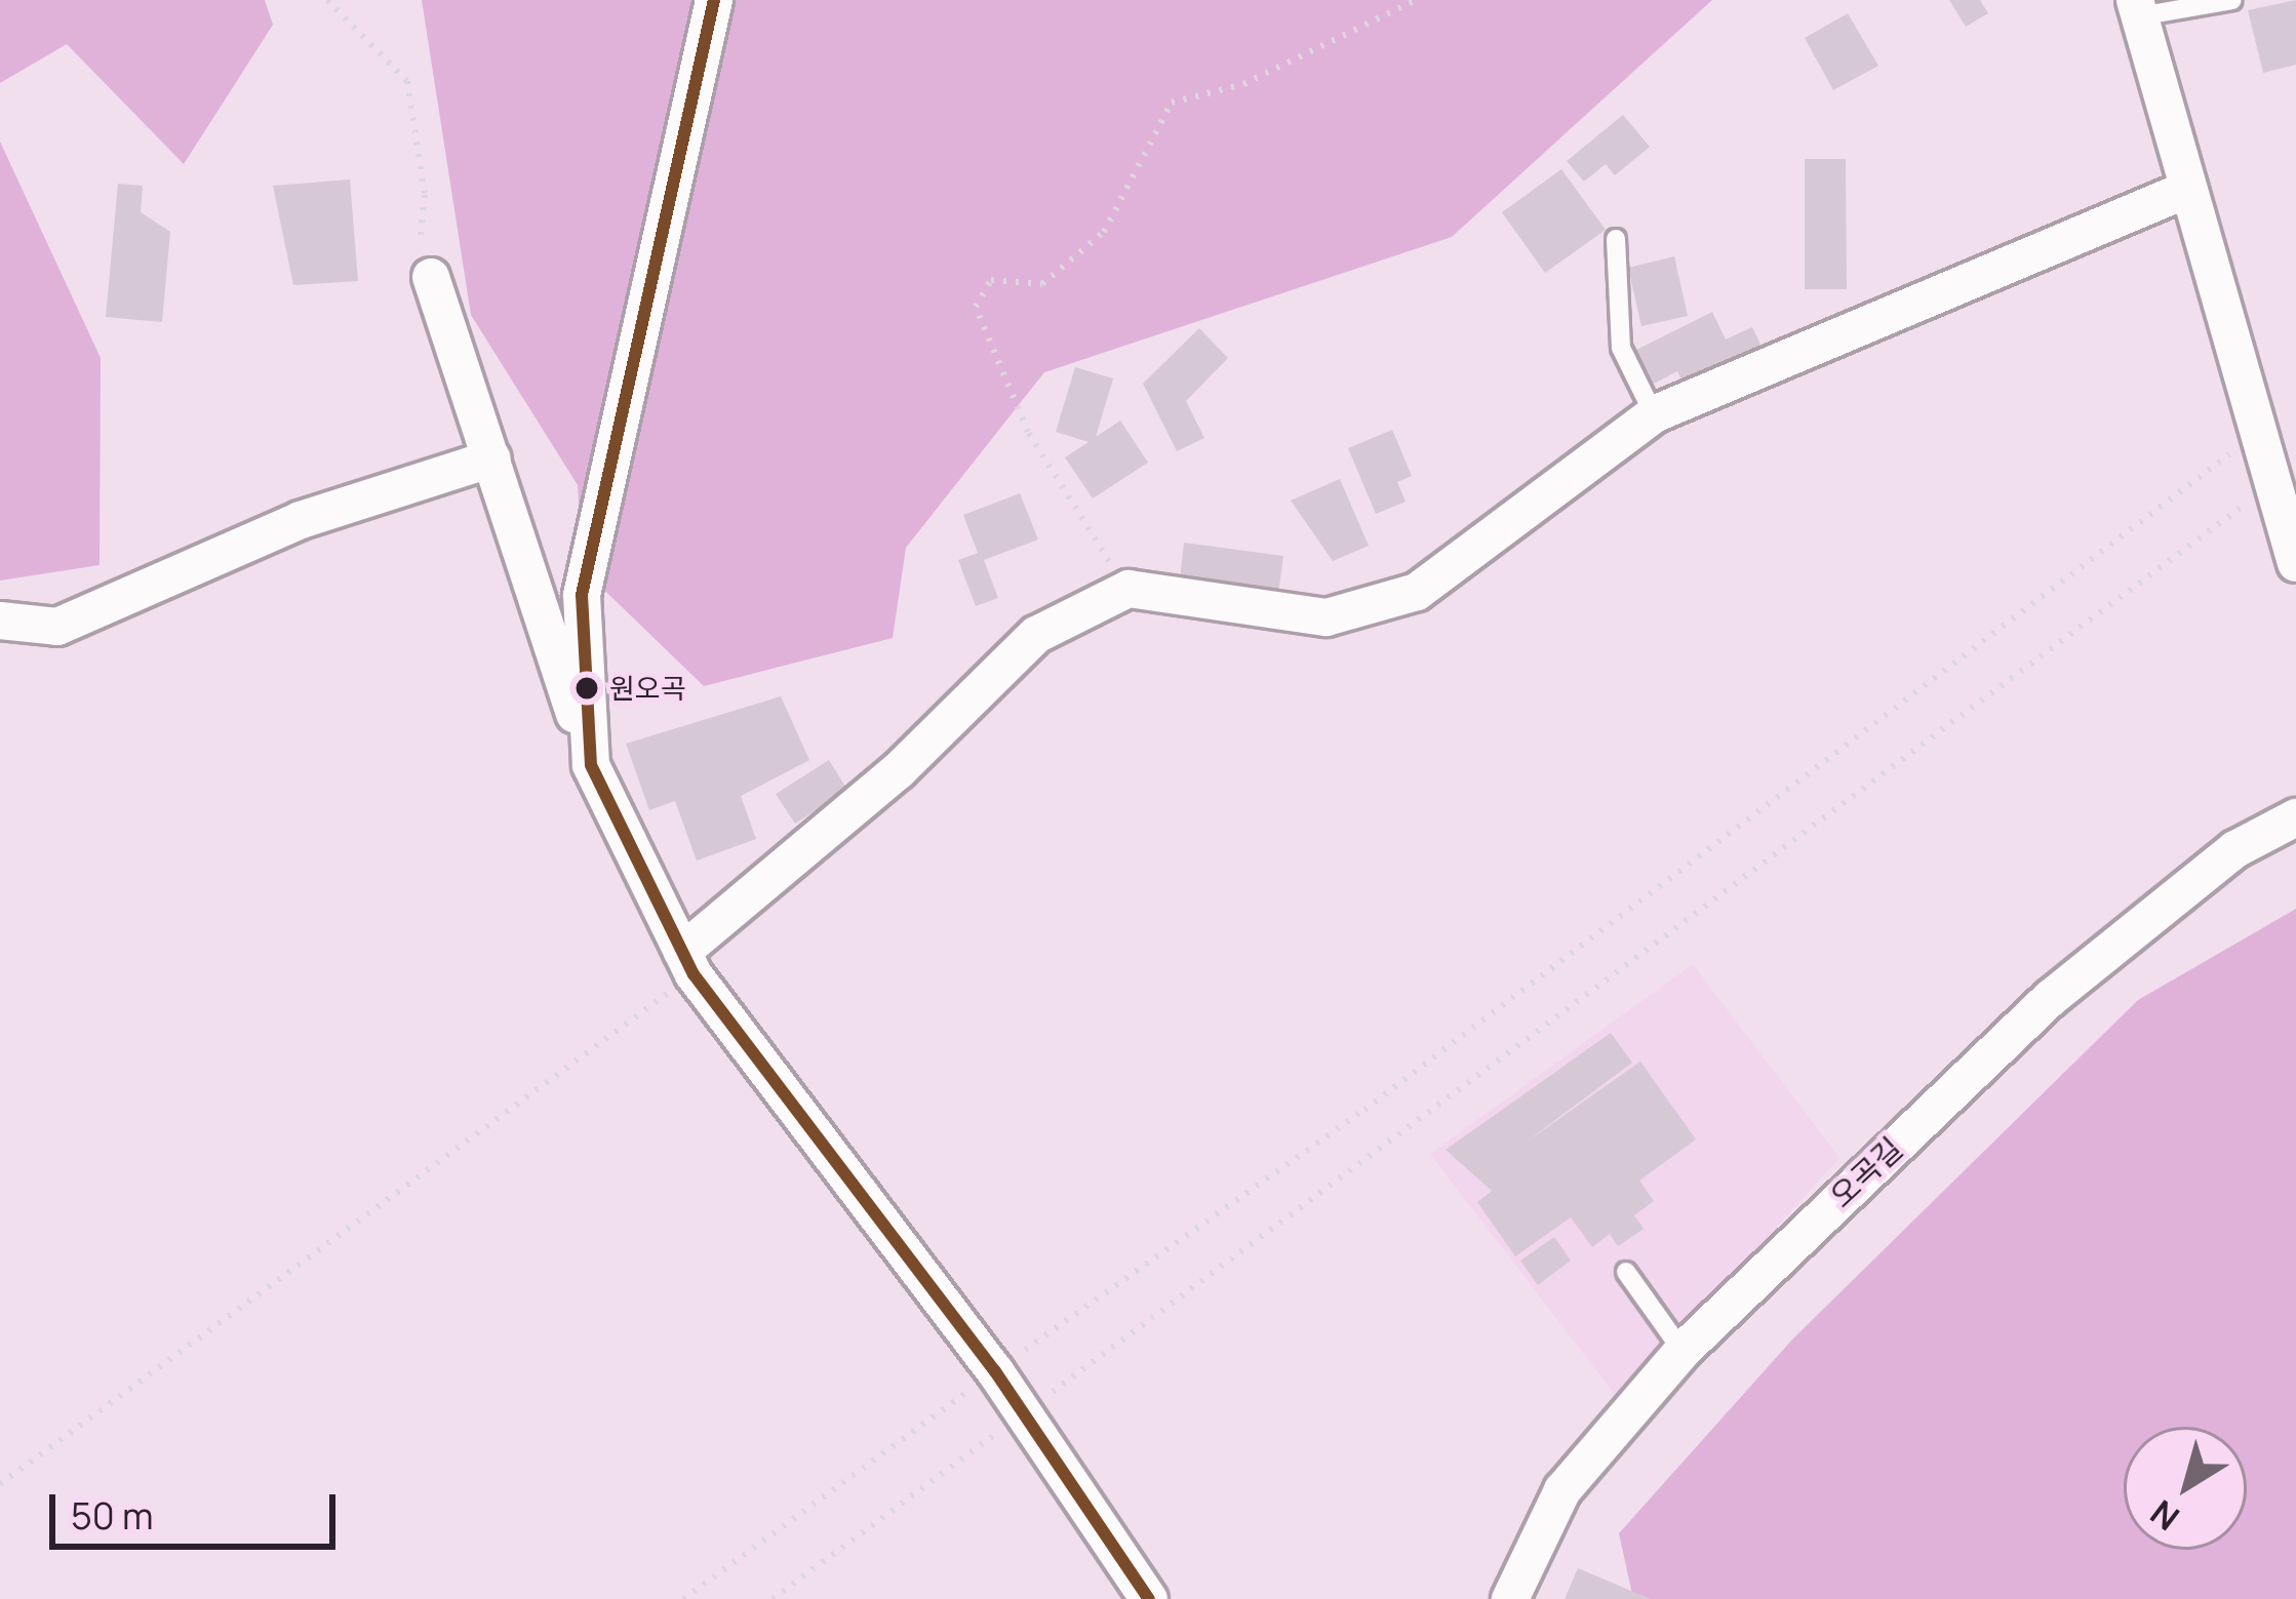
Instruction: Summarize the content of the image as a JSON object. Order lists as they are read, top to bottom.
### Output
{
  "streets": {
    "street": ["오곡길"]
  },
  "places": ["원오곡"],
  "scale_bar": "50 m",
  "north": "bottom left"
}
